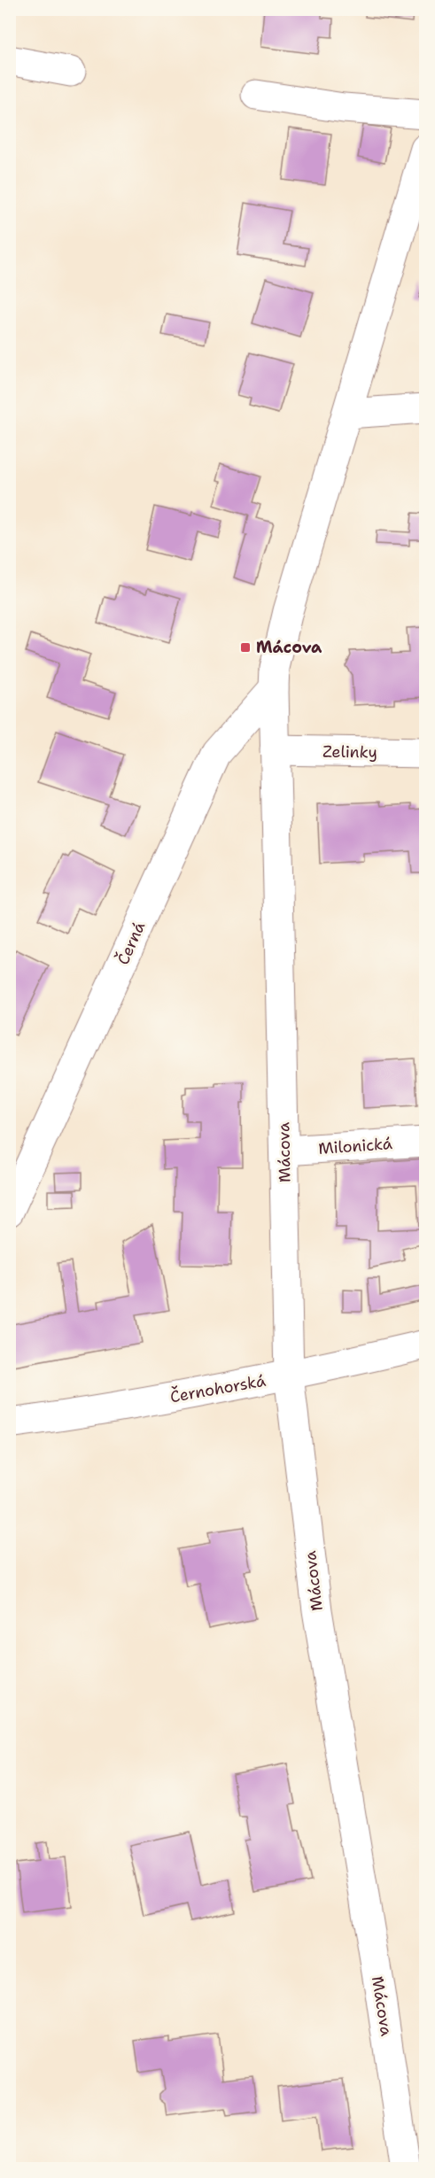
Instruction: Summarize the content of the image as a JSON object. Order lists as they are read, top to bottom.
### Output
{
  "streets": {
    "street": [
      "Zelinky",
      "Černá",
      "Milonická",
      "Mácova",
      "Černohorská"
    ]
  },
  "crossings": [
    ["Zelinky", "Mácova"],
    ["Černá", "Mácova"],
    ["Milonická", "Mácova"],
    ["Mácova", "Černohorská"]
  ],
  "places": {
    "transit": ["Mácova"]
  }
}
